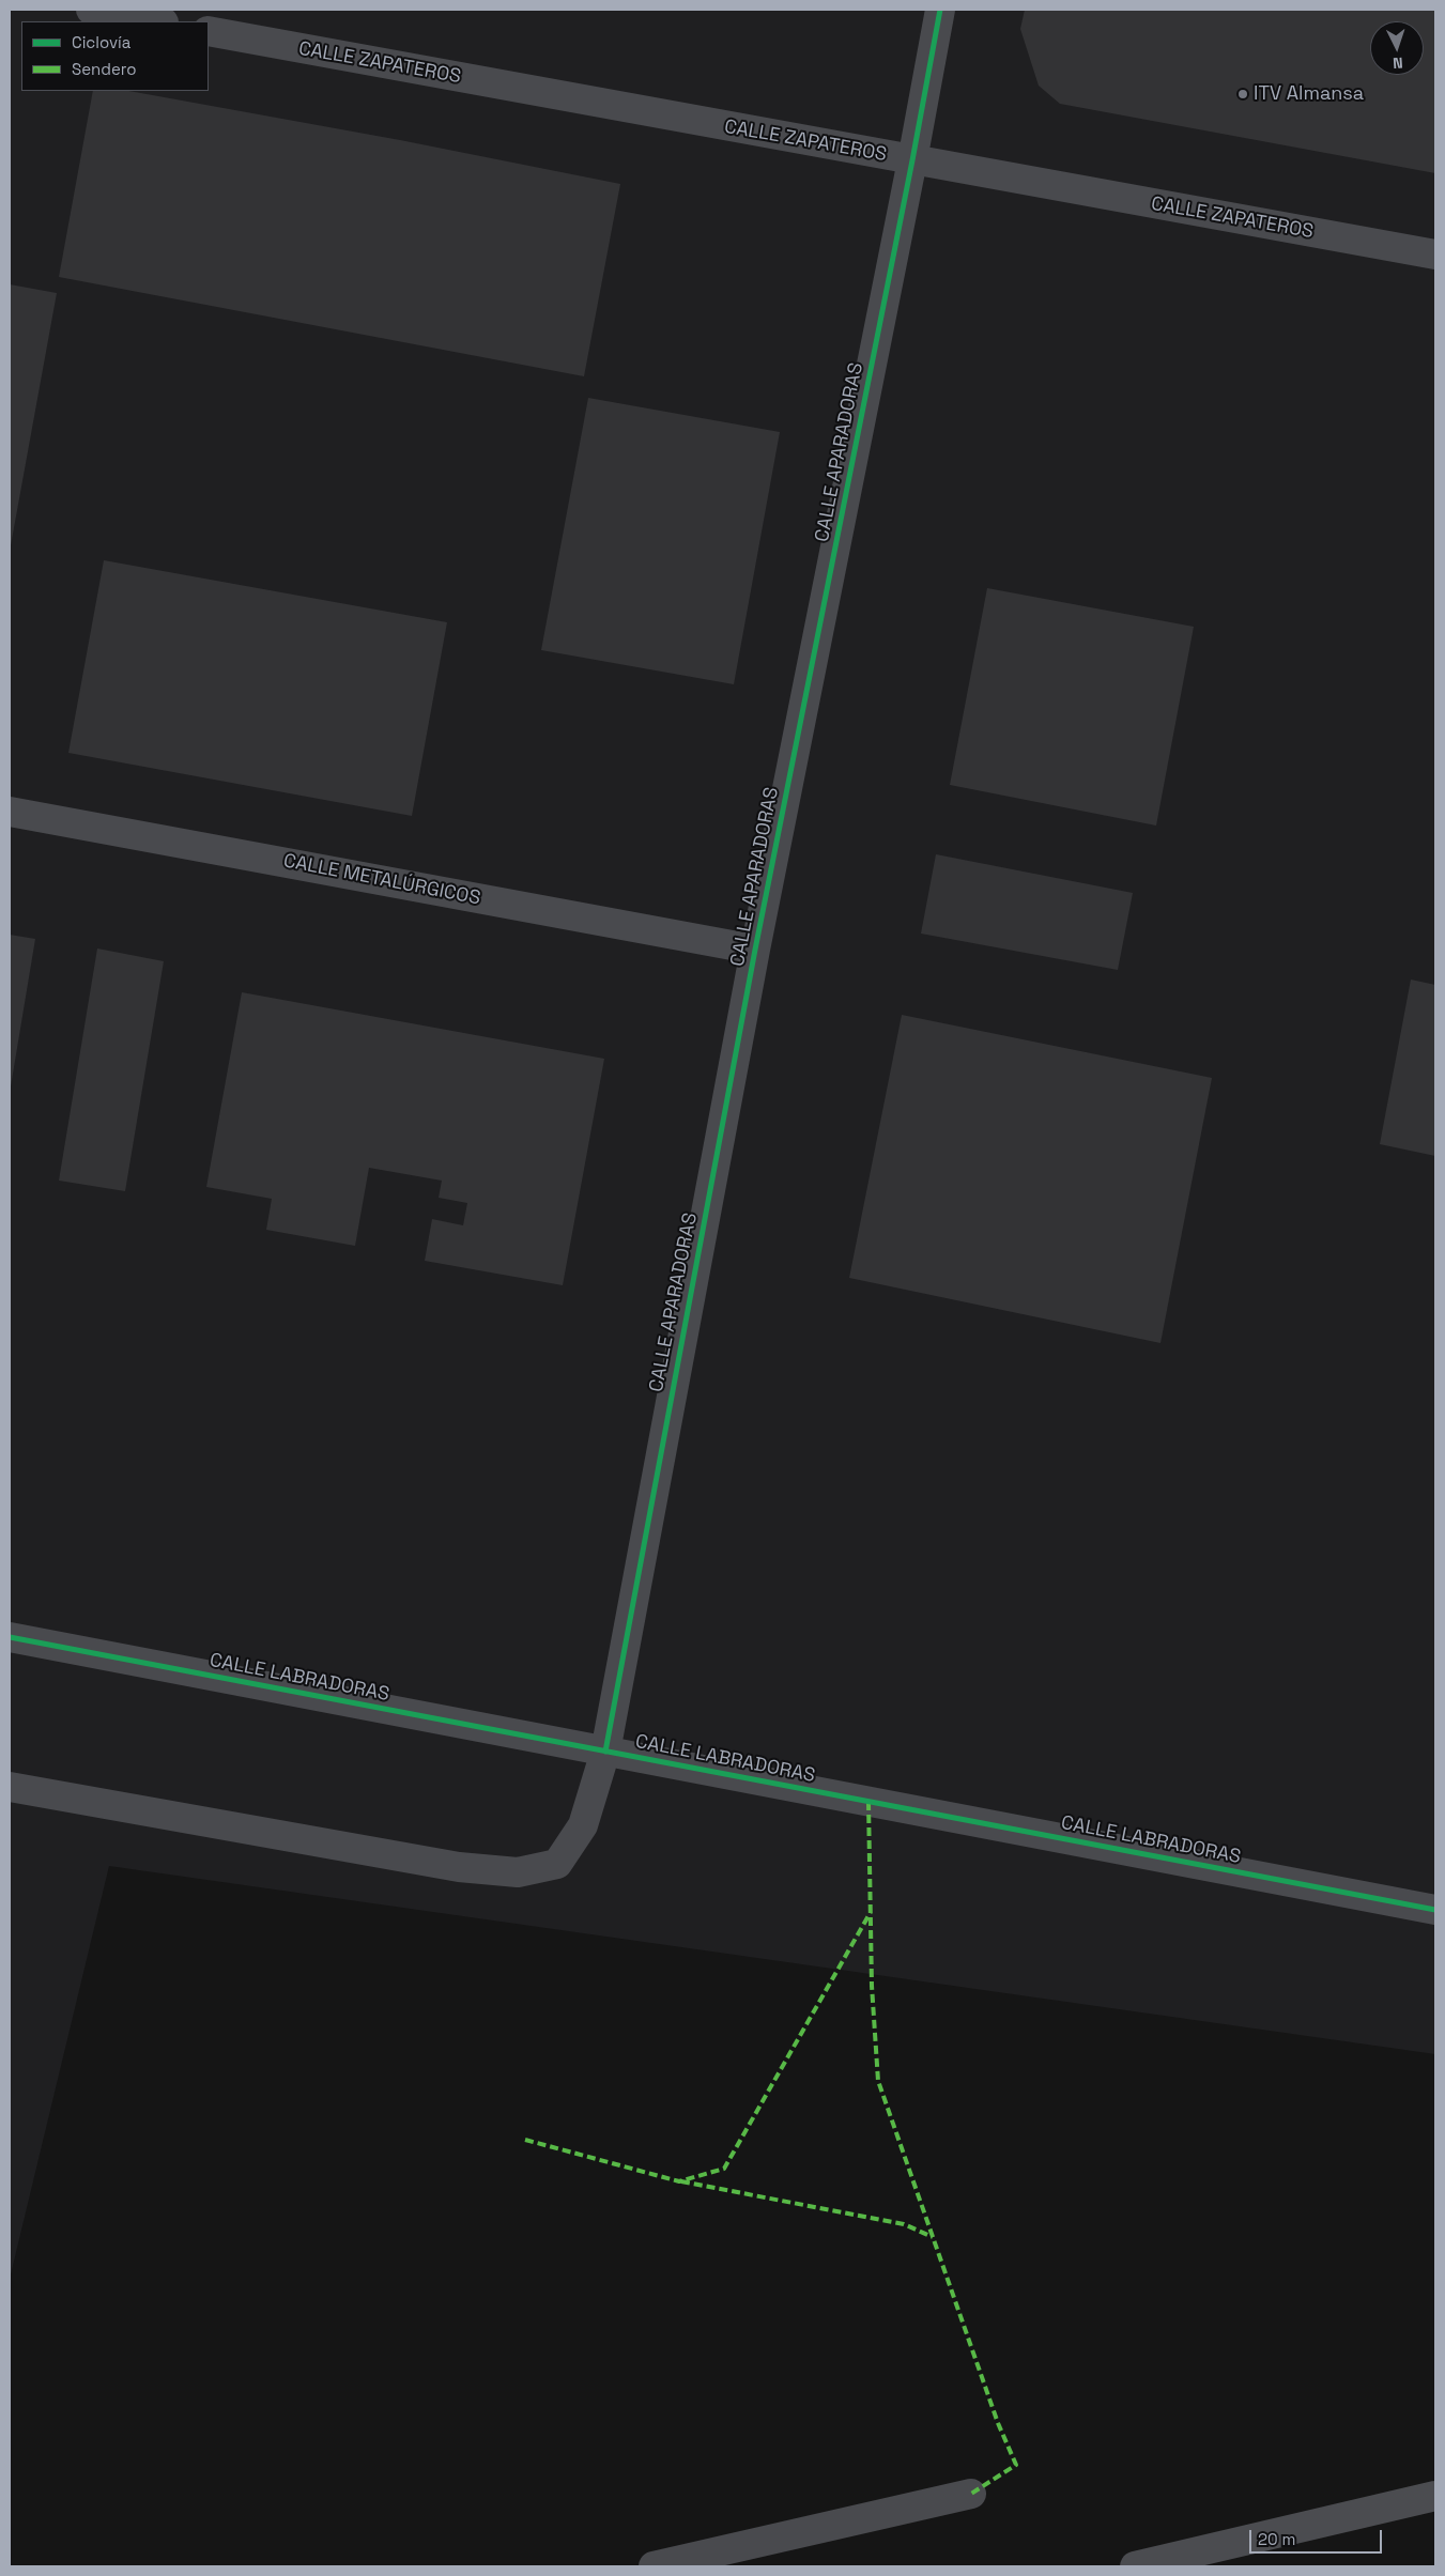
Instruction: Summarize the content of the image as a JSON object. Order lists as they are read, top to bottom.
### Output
{
  "streets": {
    "street": [
      "CALLE ZAPATEROS",
      "CALLE APARADORAS",
      "CALLE METALÚRGICOS",
      "CALLE LABRADORAS"
    ]
  },
  "crossings": [
    ["CALLE ZAPATEROS", "CALLE APARADORAS"],
    ["CALLE APARADORAS", "CALLE METALÚRGICOS"],
    ["CALLE APARADORAS", "CALLE LABRADORAS"]
  ],
  "places": ["ITV Almansa"],
  "legend": ["Ciclovía", "Sendero"],
  "scale_bar": "20 m",
  "north": "bottom"
}
